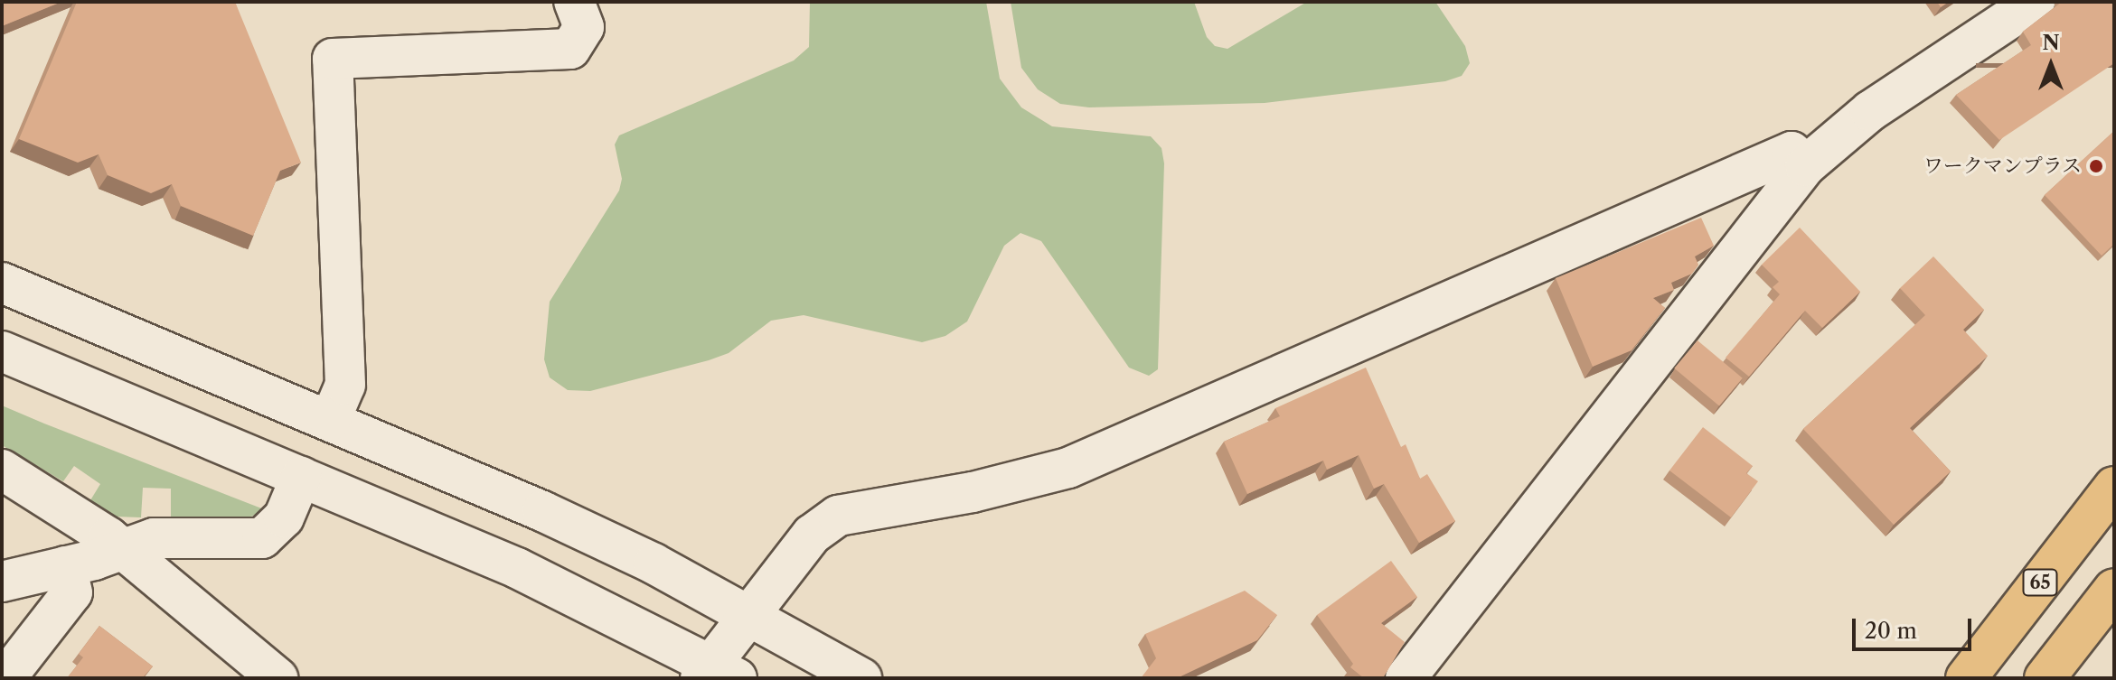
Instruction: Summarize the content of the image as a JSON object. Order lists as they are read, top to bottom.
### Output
{
  "streets": {
    "main road": ["65"]
  },
  "places": ["ワークマンプラス"],
  "scale_bar": "20 m",
  "north": "top"
}
